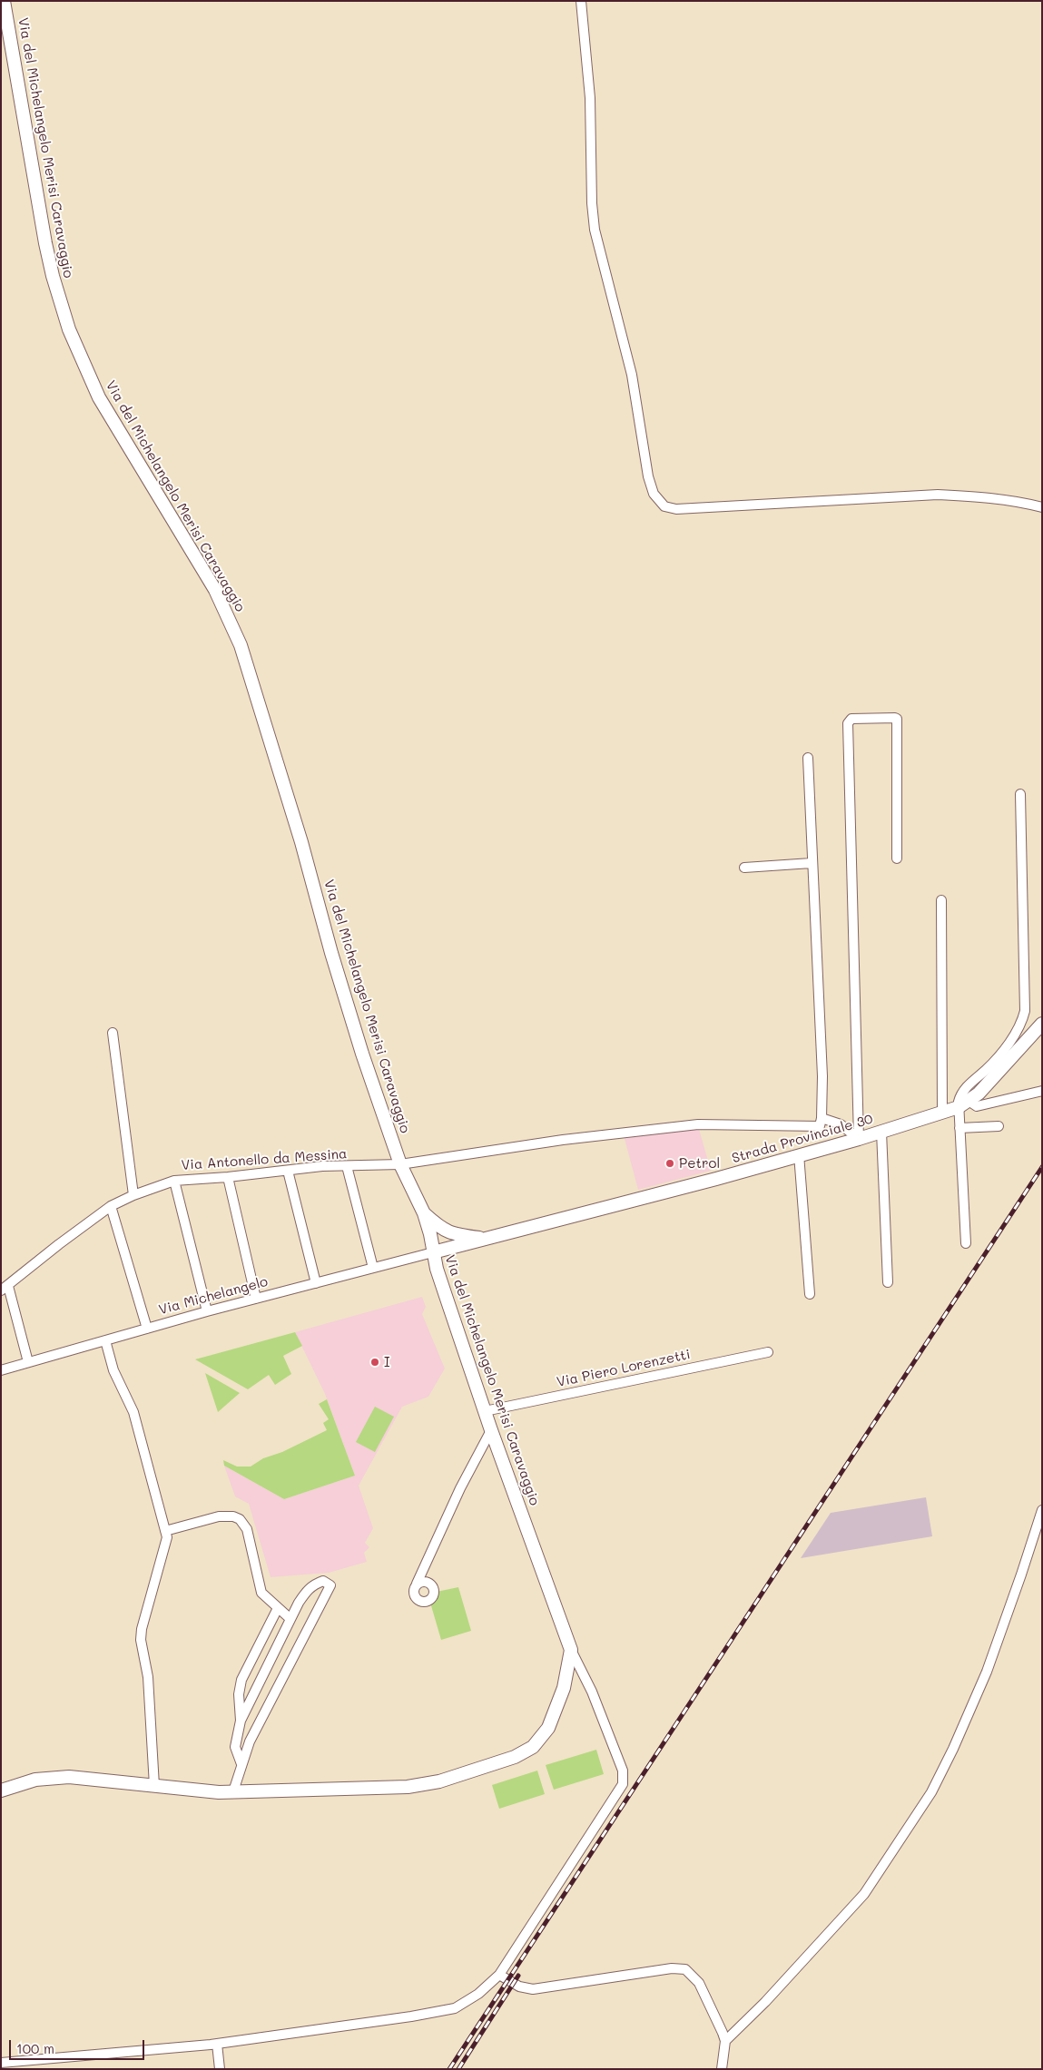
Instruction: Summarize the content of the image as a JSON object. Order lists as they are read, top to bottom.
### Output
{
  "streets": {
    "street": [
      "Via del Michelangelo Merisi Caravaggio",
      "Strada Provinciale 30",
      "Via Antonello da Messina",
      "Via Michelangelo",
      "Via Piero Lorenzetti"
    ]
  },
  "crossings": [
    ["Via del Michelangelo Merisi Caravaggio", "Strada Provinciale 30"],
    ["Via del Michelangelo Merisi Caravaggio", "Via Antonello da Messina"],
    ["Via del Michelangelo Merisi Caravaggio", "Via Michelangelo"],
    ["Via del Michelangelo Merisi Caravaggio", "Via Piero Lorenzetti"],
    ["Strada Provinciale 30", "Via Michelangelo"]
  ],
  "places": ["Petrol", "I"],
  "scale_bar": "100 m"
}
